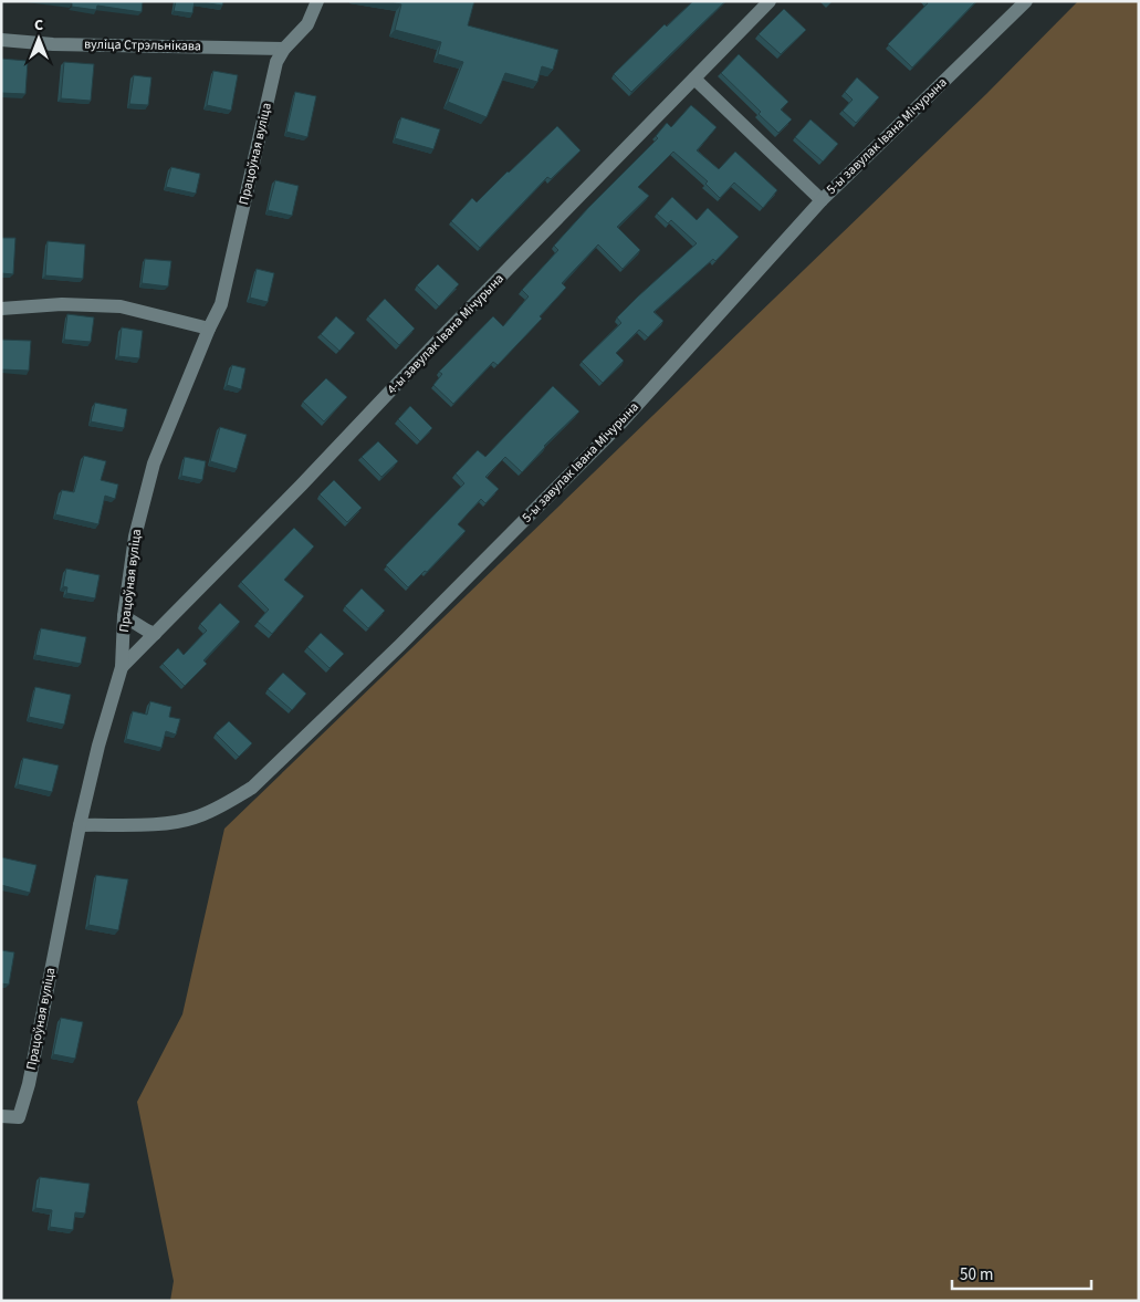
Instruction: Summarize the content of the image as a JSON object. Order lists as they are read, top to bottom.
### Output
{
  "streets": {
    "street": [
      "вуліца Стрэльнікава",
      "5-ы завулак Івана Мічурына",
      "Працоўная вуліца",
      "4-ы завулак Івана Мічурына"
    ]
  },
  "crossings": [
    ["вуліца Стрэльнікава", "Працоўная вуліца"],
    ["5-ы завулак Івана Мічурына", "Працоўная вуліца"],
    ["Працоўная вуліца", "4-ы завулак Івана Мічурына"]
  ],
  "scale_bar": "50 m",
  "north": "top"
}
